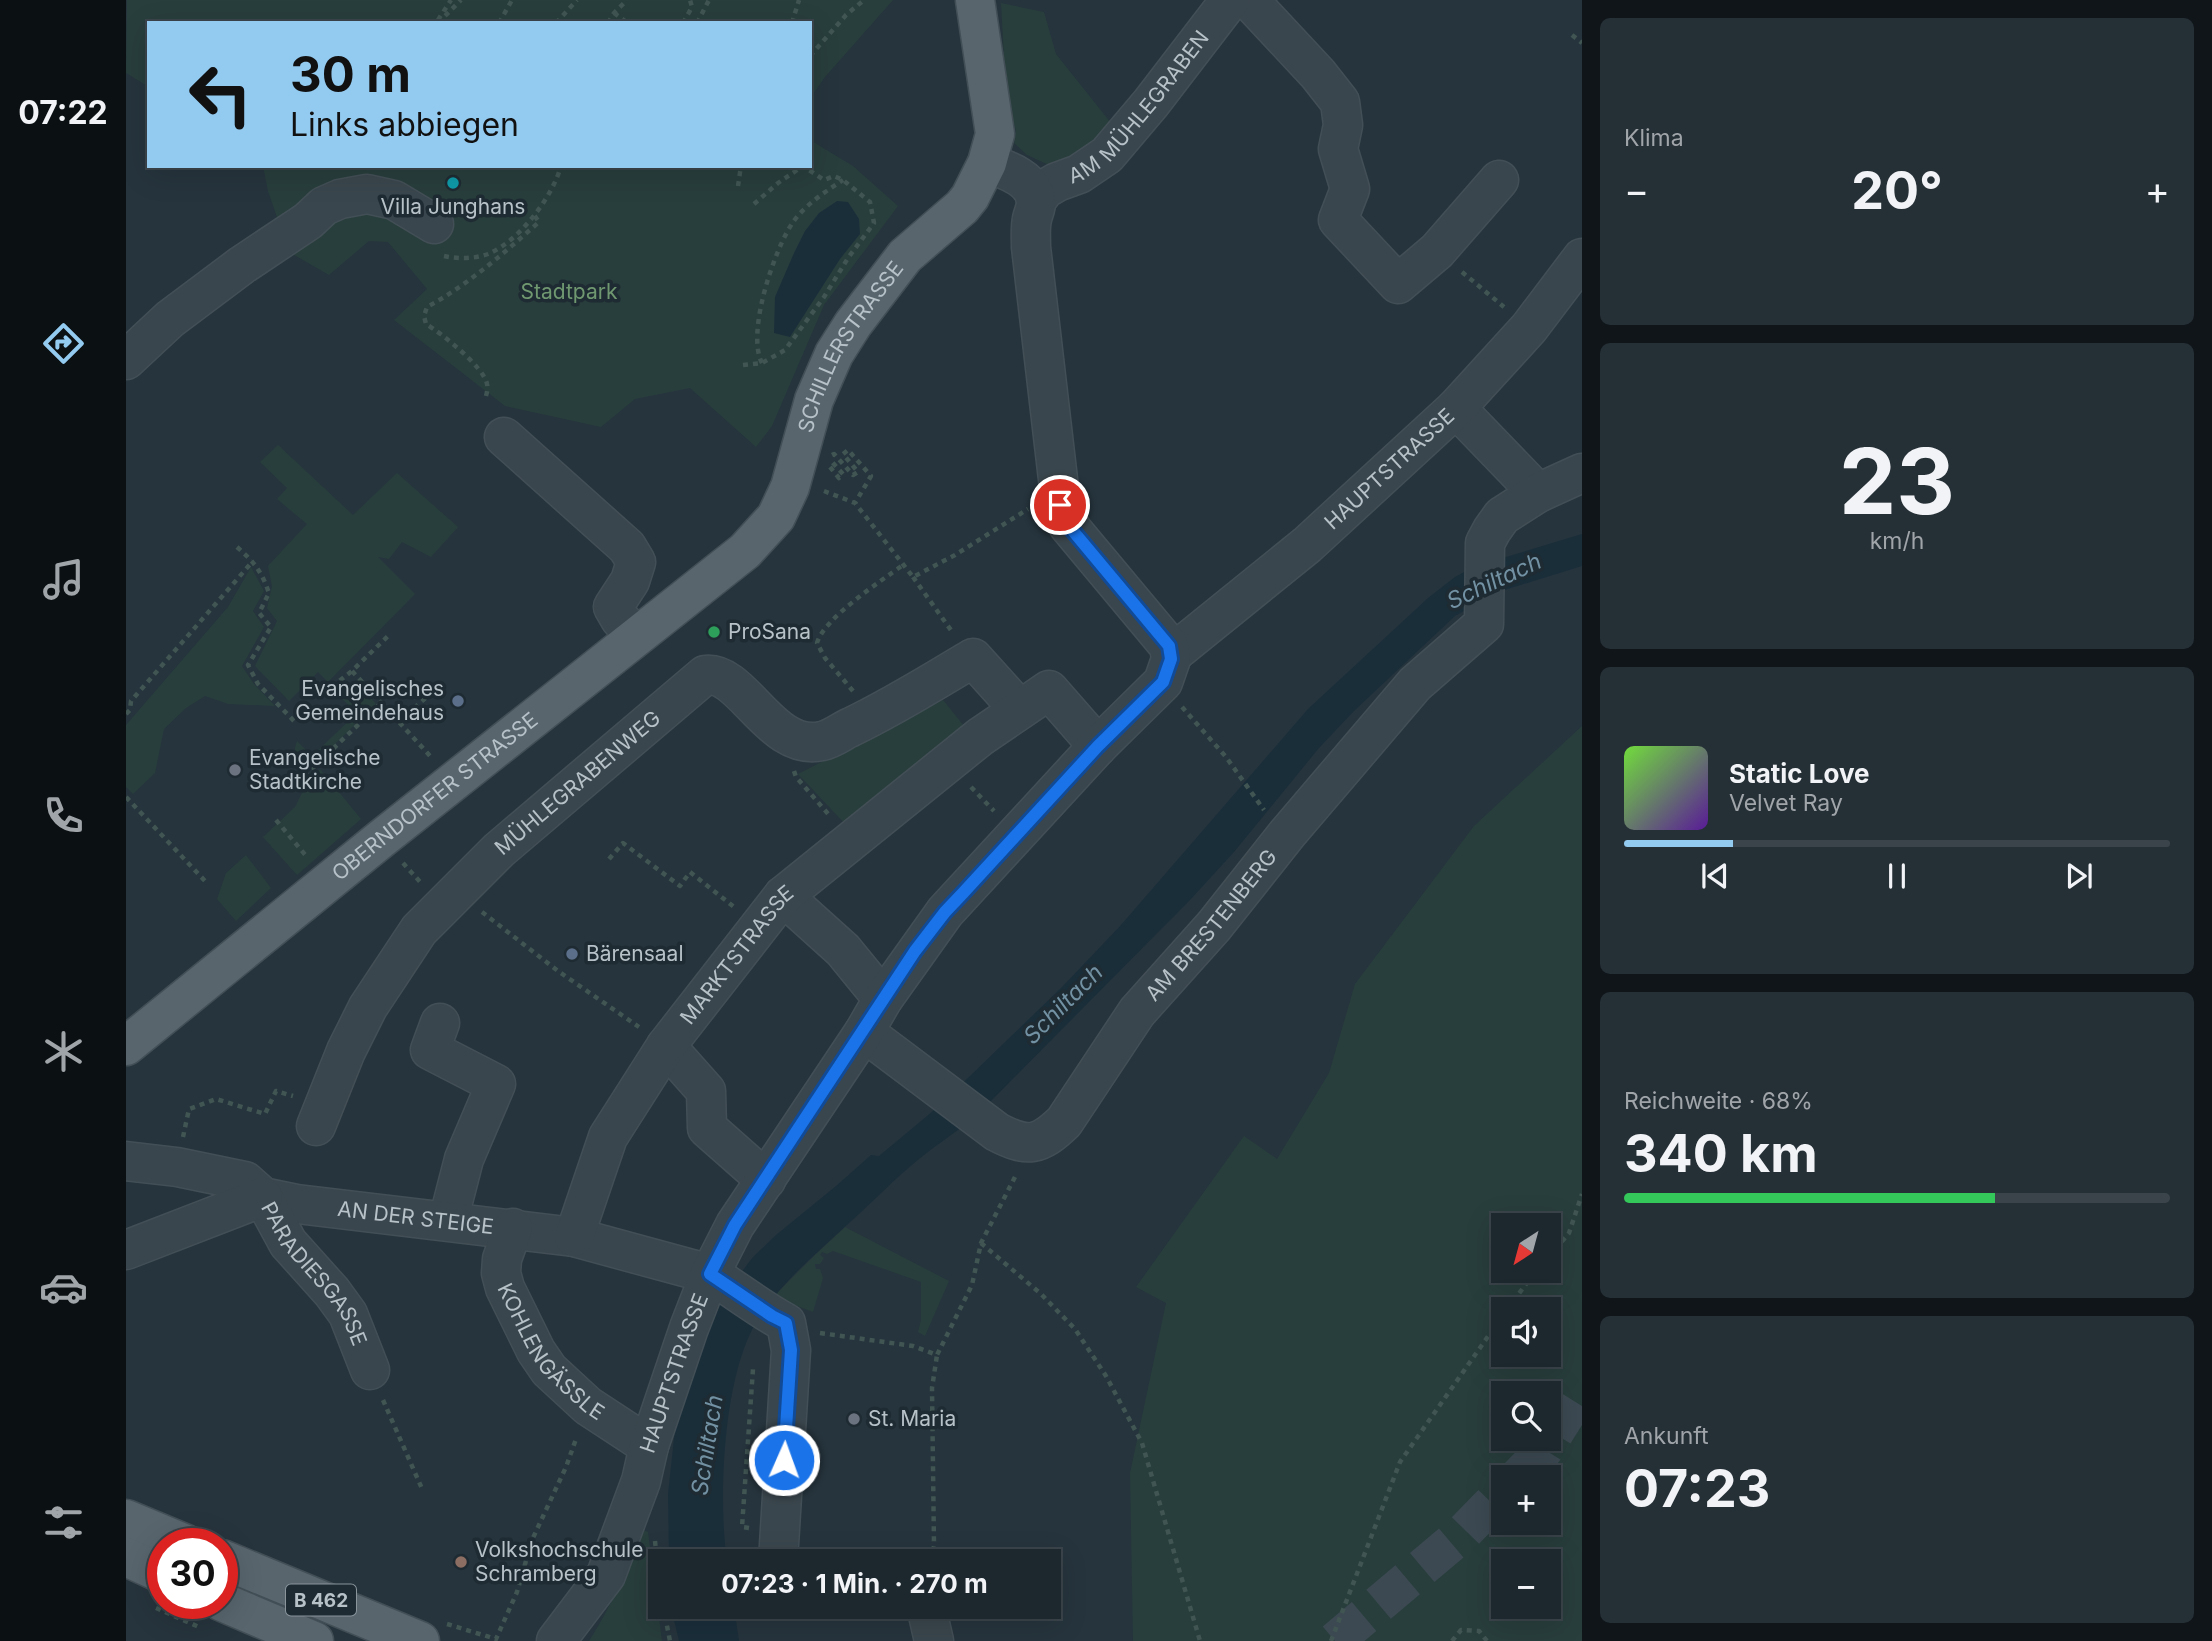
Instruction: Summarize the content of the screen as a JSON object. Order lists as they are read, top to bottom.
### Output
{
  "streets": {
    "main road": ["SCHILLERSTRASSE", "OBERNDORFER STRASSE", "B 462"],
    "street": [
      "AM MÜHLEGRABEN",
      "HAUPTSTRASSE",
      "MÜHLEGRABENWEG",
      "AM BRESTENBERG",
      "MARKTSTRASSE",
      "AN DER STEIGE",
      "PARADIESGASSE",
      "KOHLENGÄSSLE"
    ]
  },
  "crossings": [
    ["SCHILLERSTRASSE", "OBERNDORFER STRASSE"],
    ["HAUPTSTRASSE", "MARKTSTRASSE"],
    ["HAUPTSTRASSE", "AN DER STEIGE"],
    ["HAUPTSTRASSE", "KOHLENGÄSSLE"],
    ["MARKTSTRASSE", "AN DER STEIGE"],
    ["AN DER STEIGE", "PARADIESGASSE"],
    ["AN DER STEIGE", "KOHLENGÄSSLE"]
  ],
  "water": ["Schiltach"],
  "parks": ["Stadtpark"],
  "places": [
    "Villa Junghans",
    "ProSana",
    "Evangelisches Gemeindehaus",
    "Evangelische Stadtkirche",
    "Bärensaal",
    "St. Maria",
    "Volkshochschule Schramberg"
  ],
  "north": "bottom left",
  "page": {
    "tabs": "07:22",
    "tile": [
      "Klima",
      ["23", "km/h"],
      ["Reichweite · 68%", "340 km"],
      ["Ankunft", "07:23"]
    ],
    "turn": ["30 m", "Links abbiegen"],
    "heat": ["−", "20°", "+"],
    "song": ["Static Love", "Velvet Ray"],
    "map_buttons": ["+", "−"],
    "limit": "30",
    "trip": "07:23 · 1 Min. · 270 m"
  }
}
